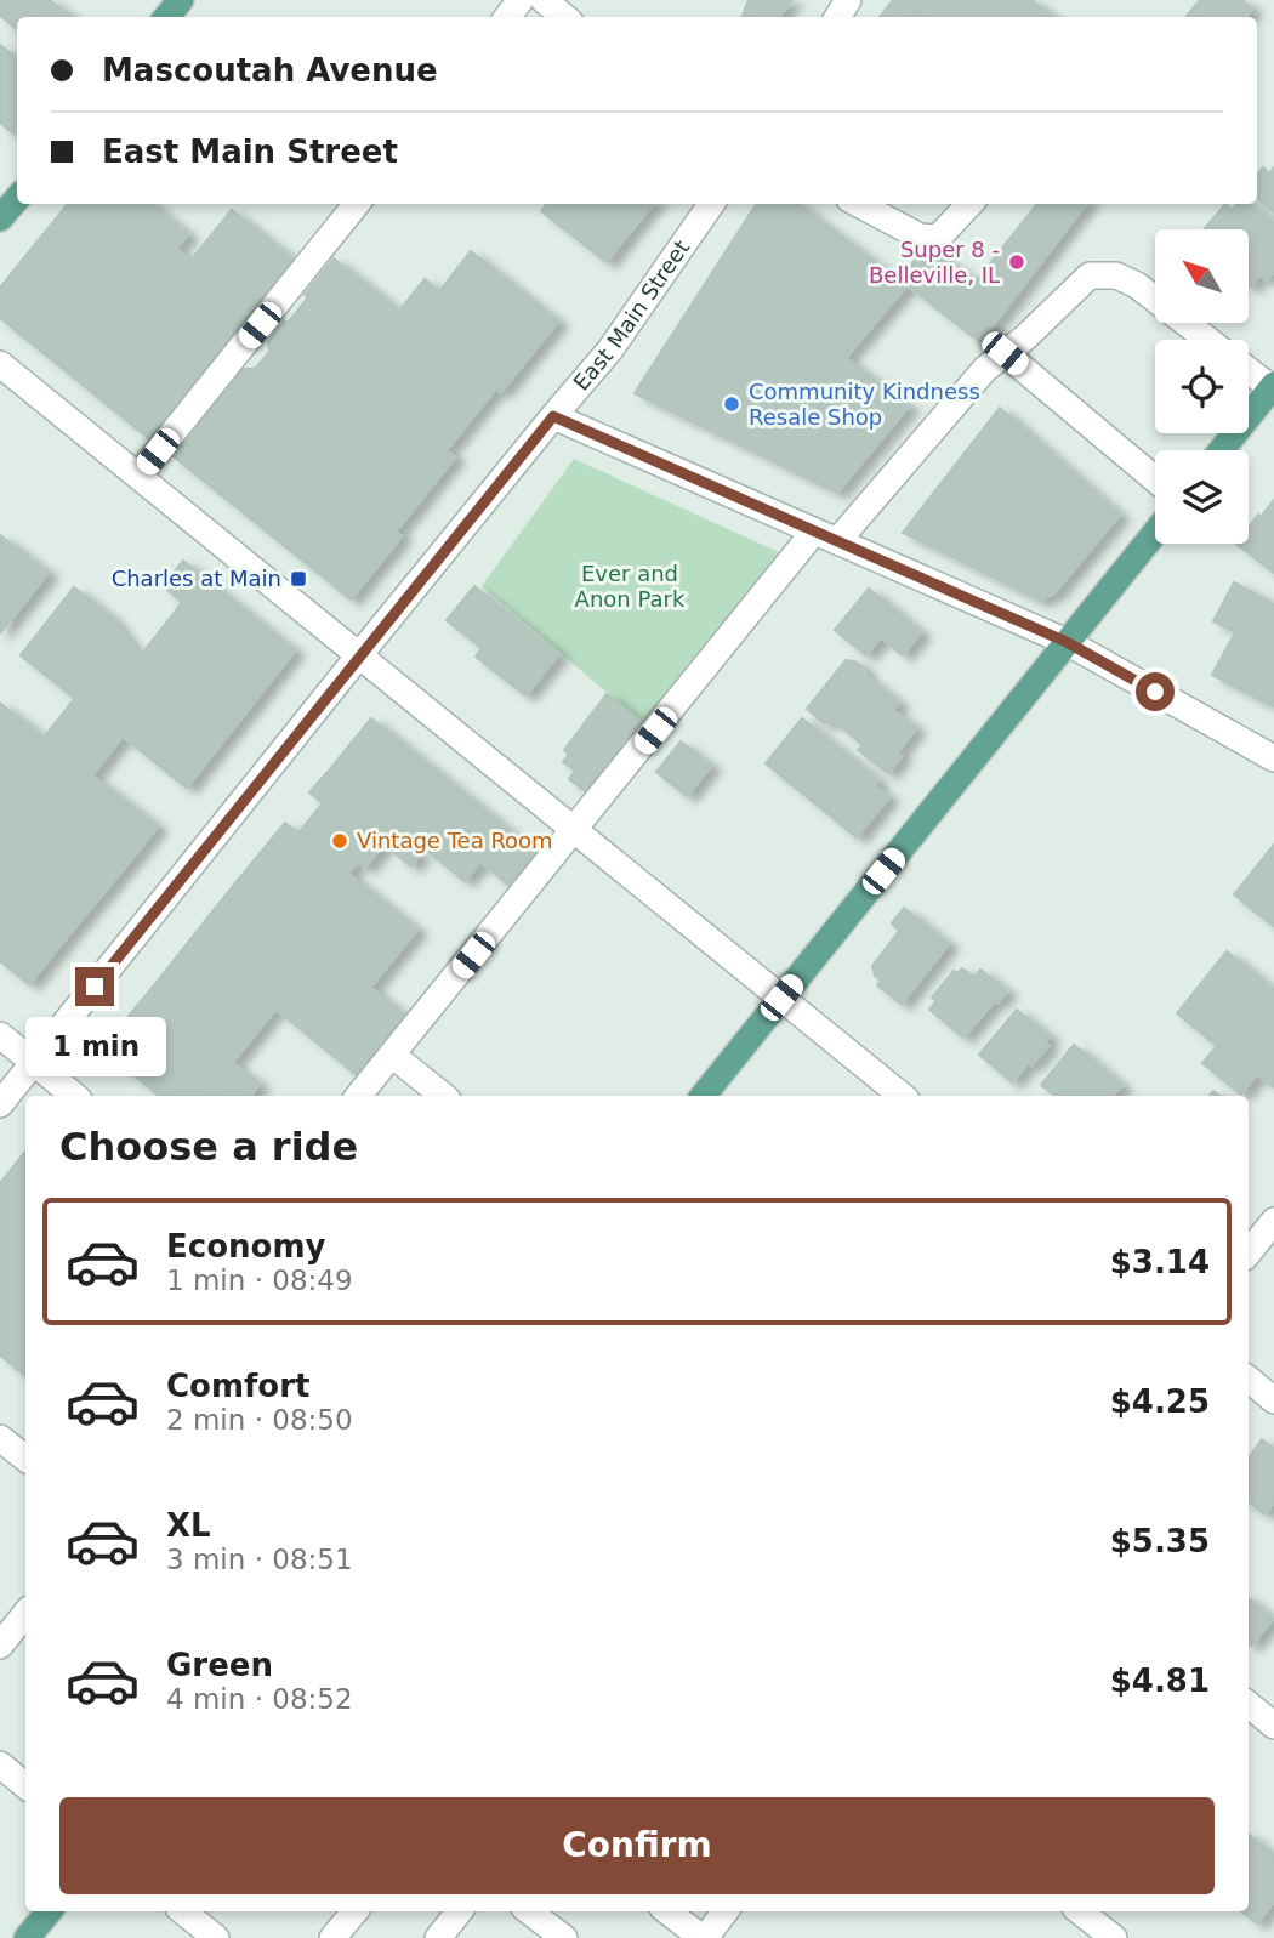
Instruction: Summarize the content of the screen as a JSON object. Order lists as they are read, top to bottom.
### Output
{
  "streets": {
    "street": ["East Main Street"]
  },
  "parks": ["Ever and Anon Park"],
  "places": {
    "other": ["Super 8 - Belleville, IL", "Community Kindness Resale Shop", "Vintage Tea Room"],
    "transit": ["Charles at Main"]
  },
  "north": "top left",
  "page": {
    "banner": ["Mascoutah Avenue", "East Main Street"],
    "bubble": "1 min",
    "heading": "Choose a ride",
    "list": [
      {
        "name": "Economy",
        "note": "1 min · 08:49",
        "value": "$3.14"
      },
      {
        "name": "Comfort",
        "note": "2 min · 08:50",
        "value": "$4.25"
      },
      {
        "name": "XL",
        "note": "3 min · 08:51",
        "value": "$5.35"
      },
      {
        "name": "Green",
        "note": "4 min · 08:52",
        "value": "$4.81"
      }
    ],
    "buttons": "Confirm"
  }
}
